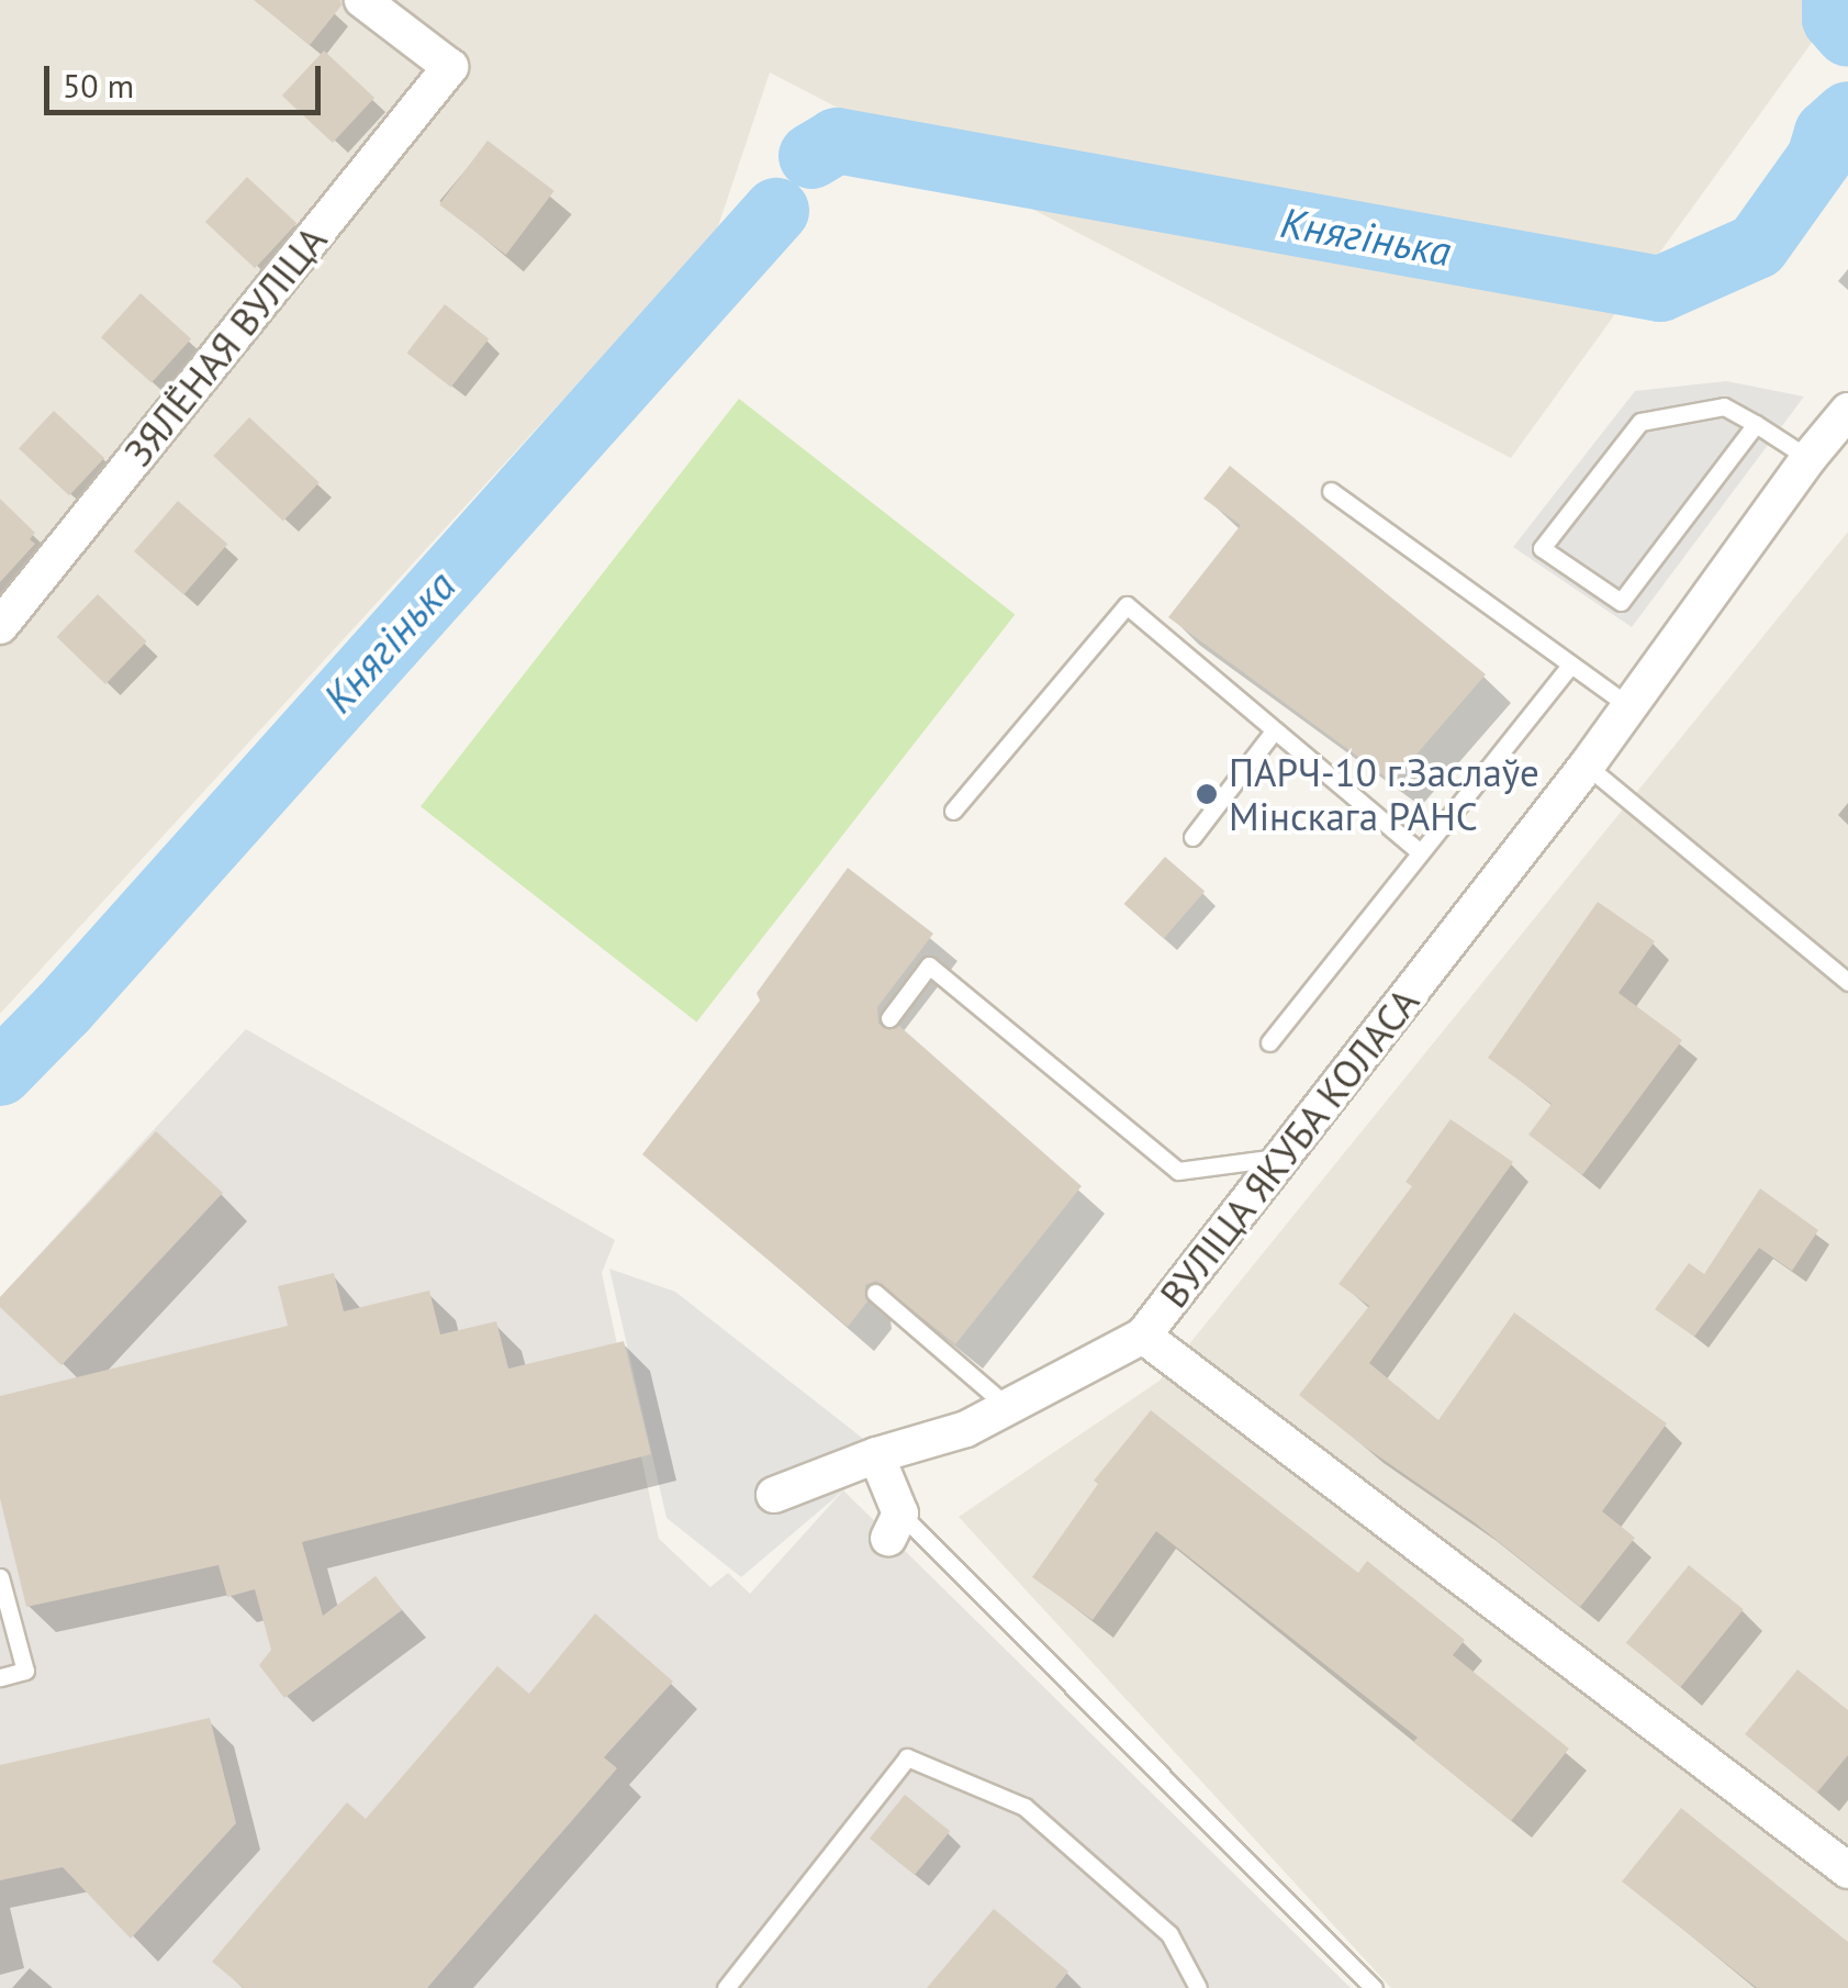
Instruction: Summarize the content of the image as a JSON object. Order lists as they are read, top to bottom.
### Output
{
  "streets": {
    "street": ["ЗЯЛЁНАЯ ВУЛІЦА", "ВУЛІЦА ЯКУБА КОЛАСА"]
  },
  "water": ["Княгінька"],
  "places": ["ПАРЧ-10 г.Заслаўе Мінскага РАНС"],
  "scale_bar": "50 m"
}
